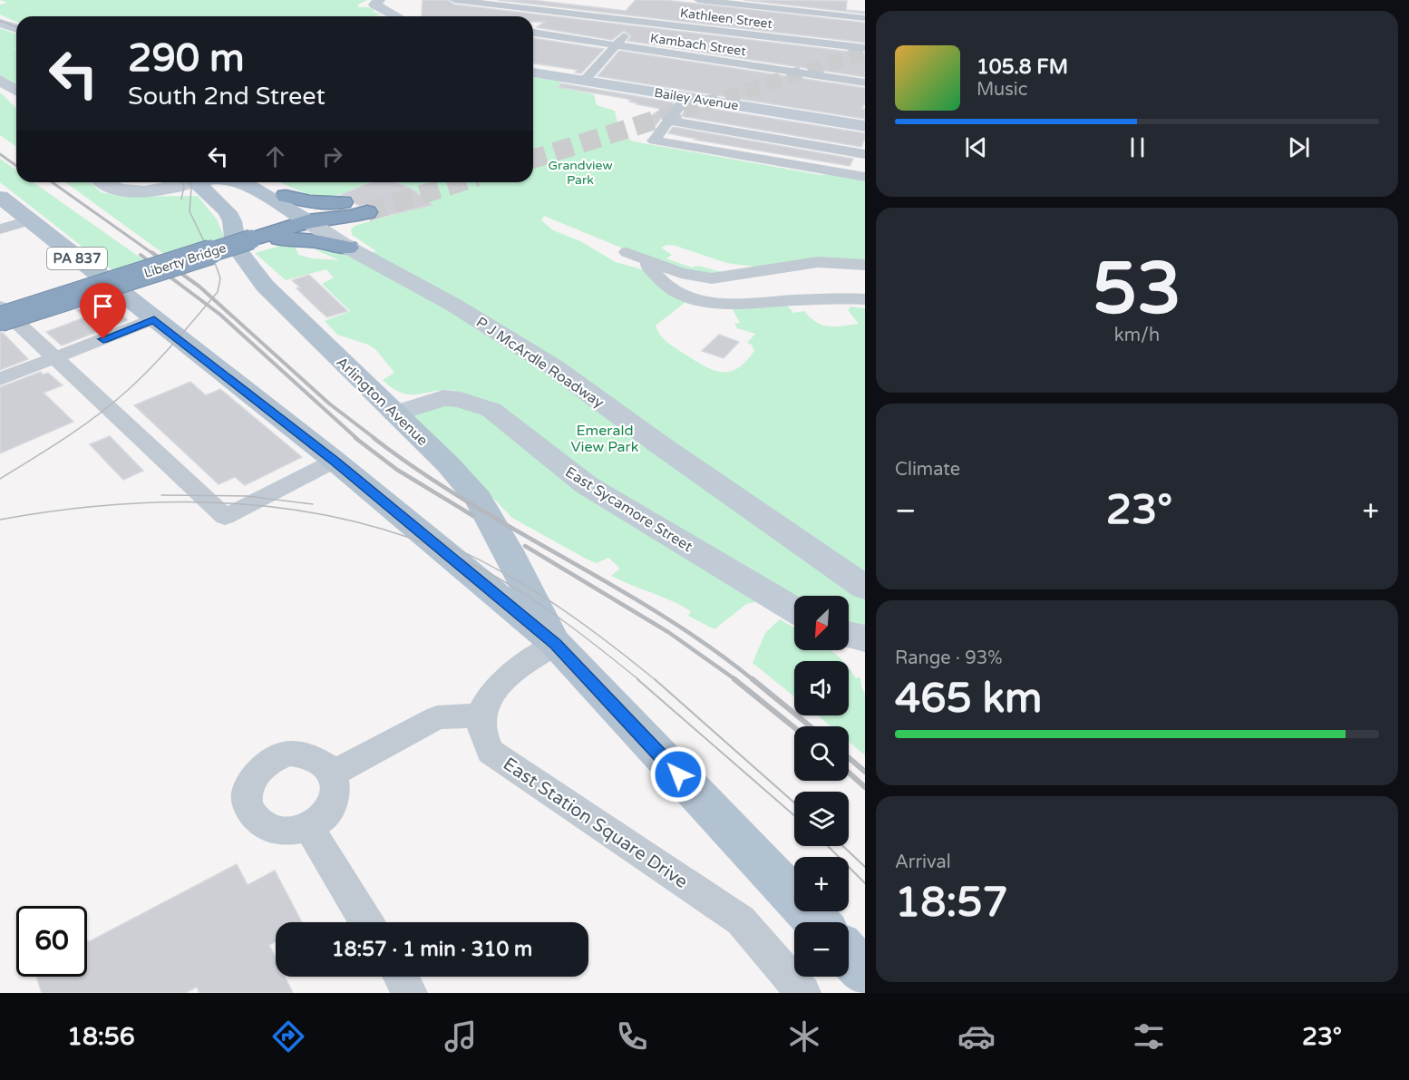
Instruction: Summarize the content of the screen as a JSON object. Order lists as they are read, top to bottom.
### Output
{
  "streets": {
    "highway": ["Liberty Bridge"],
    "main road": ["PA 837", "Arlington Avenue"],
    "street": [
      "Kathleen Street",
      "Kambach Street",
      "Bailey Avenue",
      "P J McArdle Roadway",
      "East Sycamore Street",
      "East Station Square Drive"
    ]
  },
  "crossings": [
    ["PA 837", "Arlington Avenue"],
    ["Arlington Avenue", "East Sycamore Street"]
  ],
  "parks": ["Grandview Park", "Emerald View Park"],
  "north": "bottom left",
  "page": {
    "turn": ["290 m", "South 2nd Street"],
    "song": ["105.8 FM", "Music"],
    "tile": [
      ["53", "km/h"],
      "Climate",
      ["Range · 93%", "465 km"],
      ["Arrival", "18:57"]
    ],
    "heat": ["−", "23°", "+"],
    "map_buttons": ["+", "−"],
    "limit": "60",
    "trip": "18:57 · 1 min · 310 m",
    "tabs": ["18:56", "23°"]
  }
}
